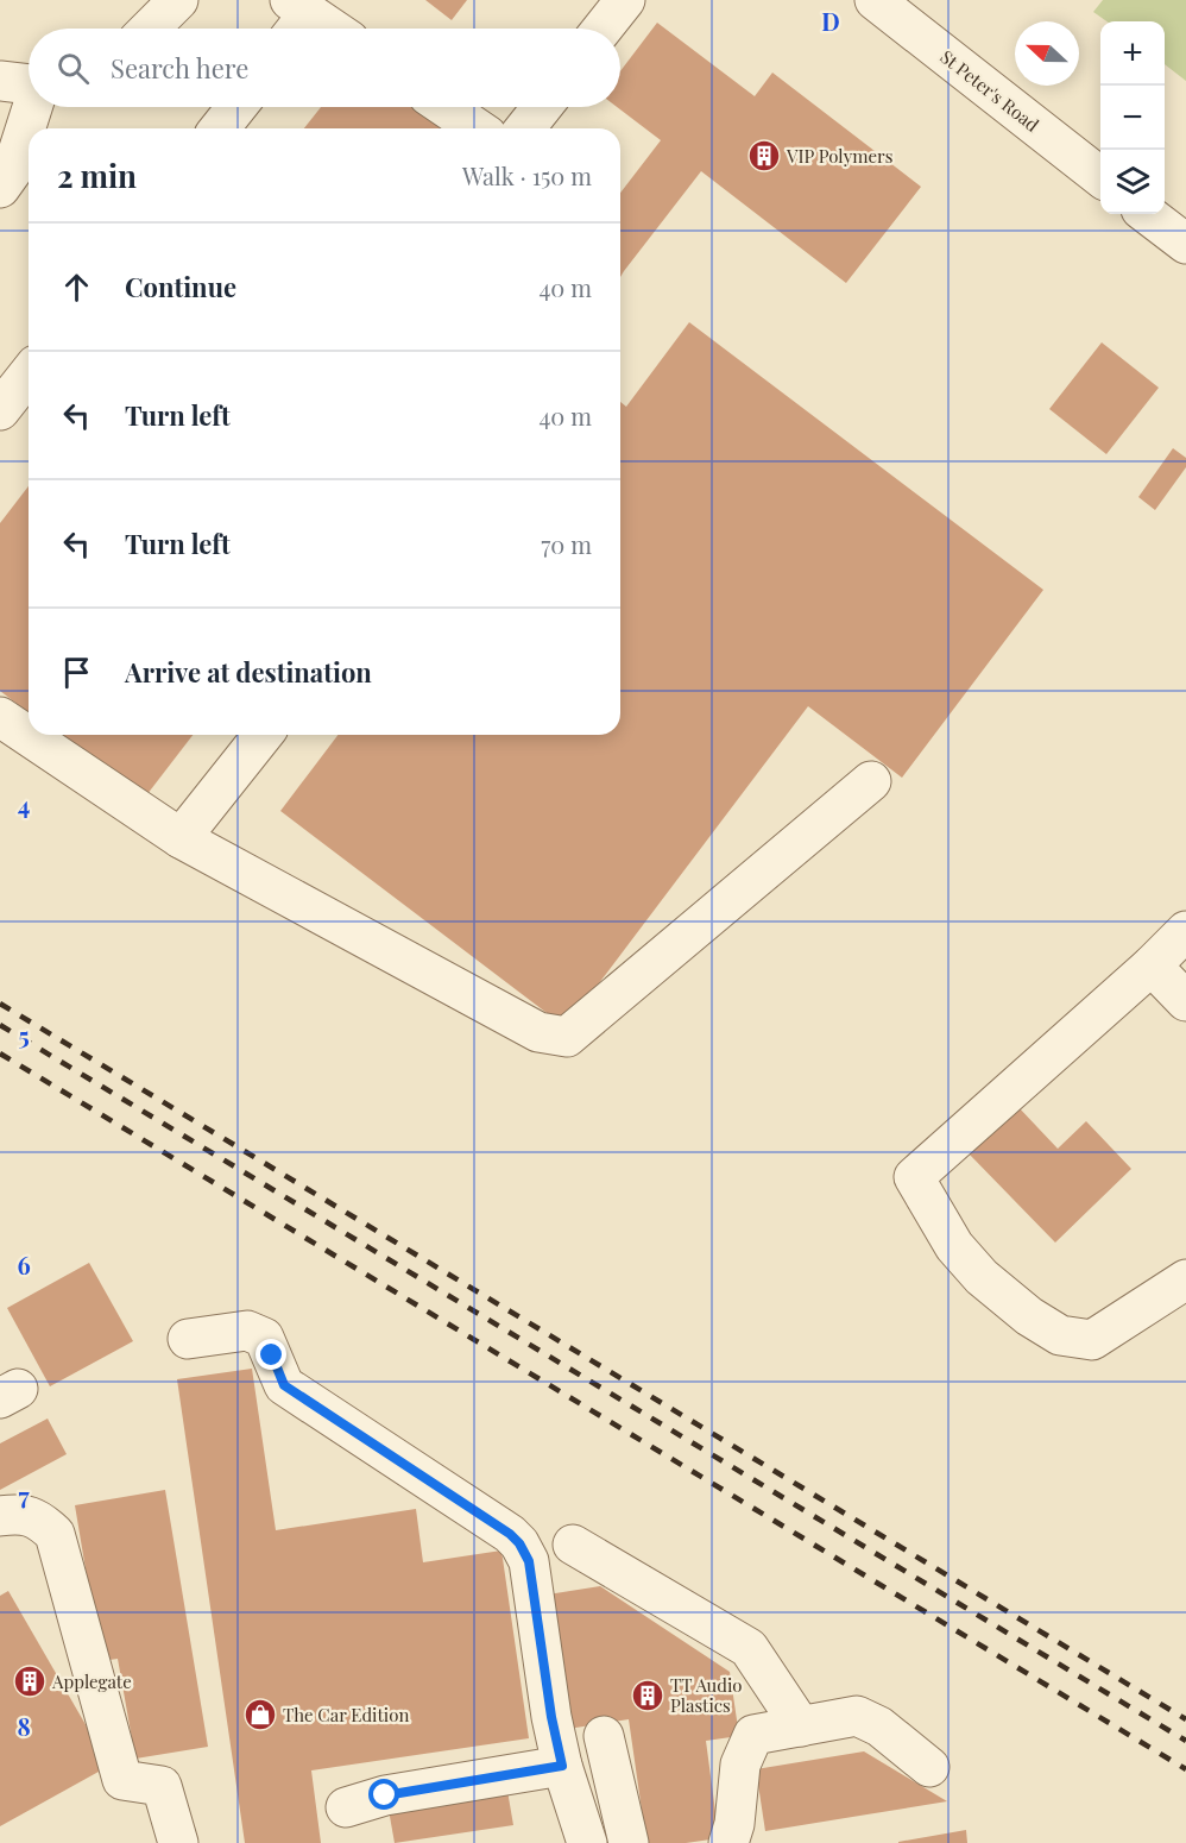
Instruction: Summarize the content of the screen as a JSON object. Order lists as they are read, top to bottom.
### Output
{
  "streets": {
    "street": ["St Peter's Road"]
  },
  "places": {
    "building": ["VIP Polymers", "Applegate", "TT Audio Plastics"],
    "shop": ["The Car Edition"]
  },
  "north": "left",
  "page": {
    "map_buttons": ["+", "−"],
    "search": "Search here",
    "heading": ["2 min", "Walk · 150 m"],
    "list": [
      ["Continue", "40 m"],
      ["Turn left", "40 m"],
      ["Turn left", "70 m"],
      "Arrive at destination"
    ]
  },
  "grid": {
    "columns": ["D"],
    "rows": [
      "4",
      "5",
      "6",
      "7",
      "8"
    ]
  }
}
